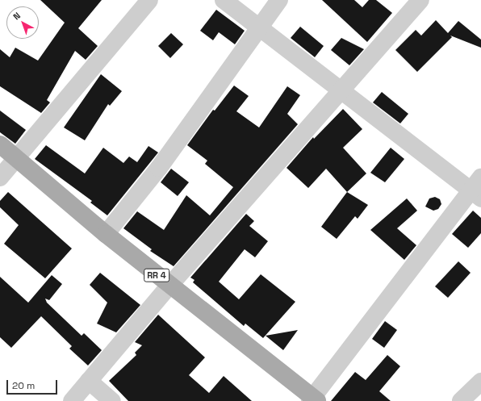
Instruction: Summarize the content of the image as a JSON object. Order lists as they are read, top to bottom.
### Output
{
  "streets": {
    "main road": ["RR 4"]
  },
  "scale_bar": "20 m",
  "north": "top left"
}
